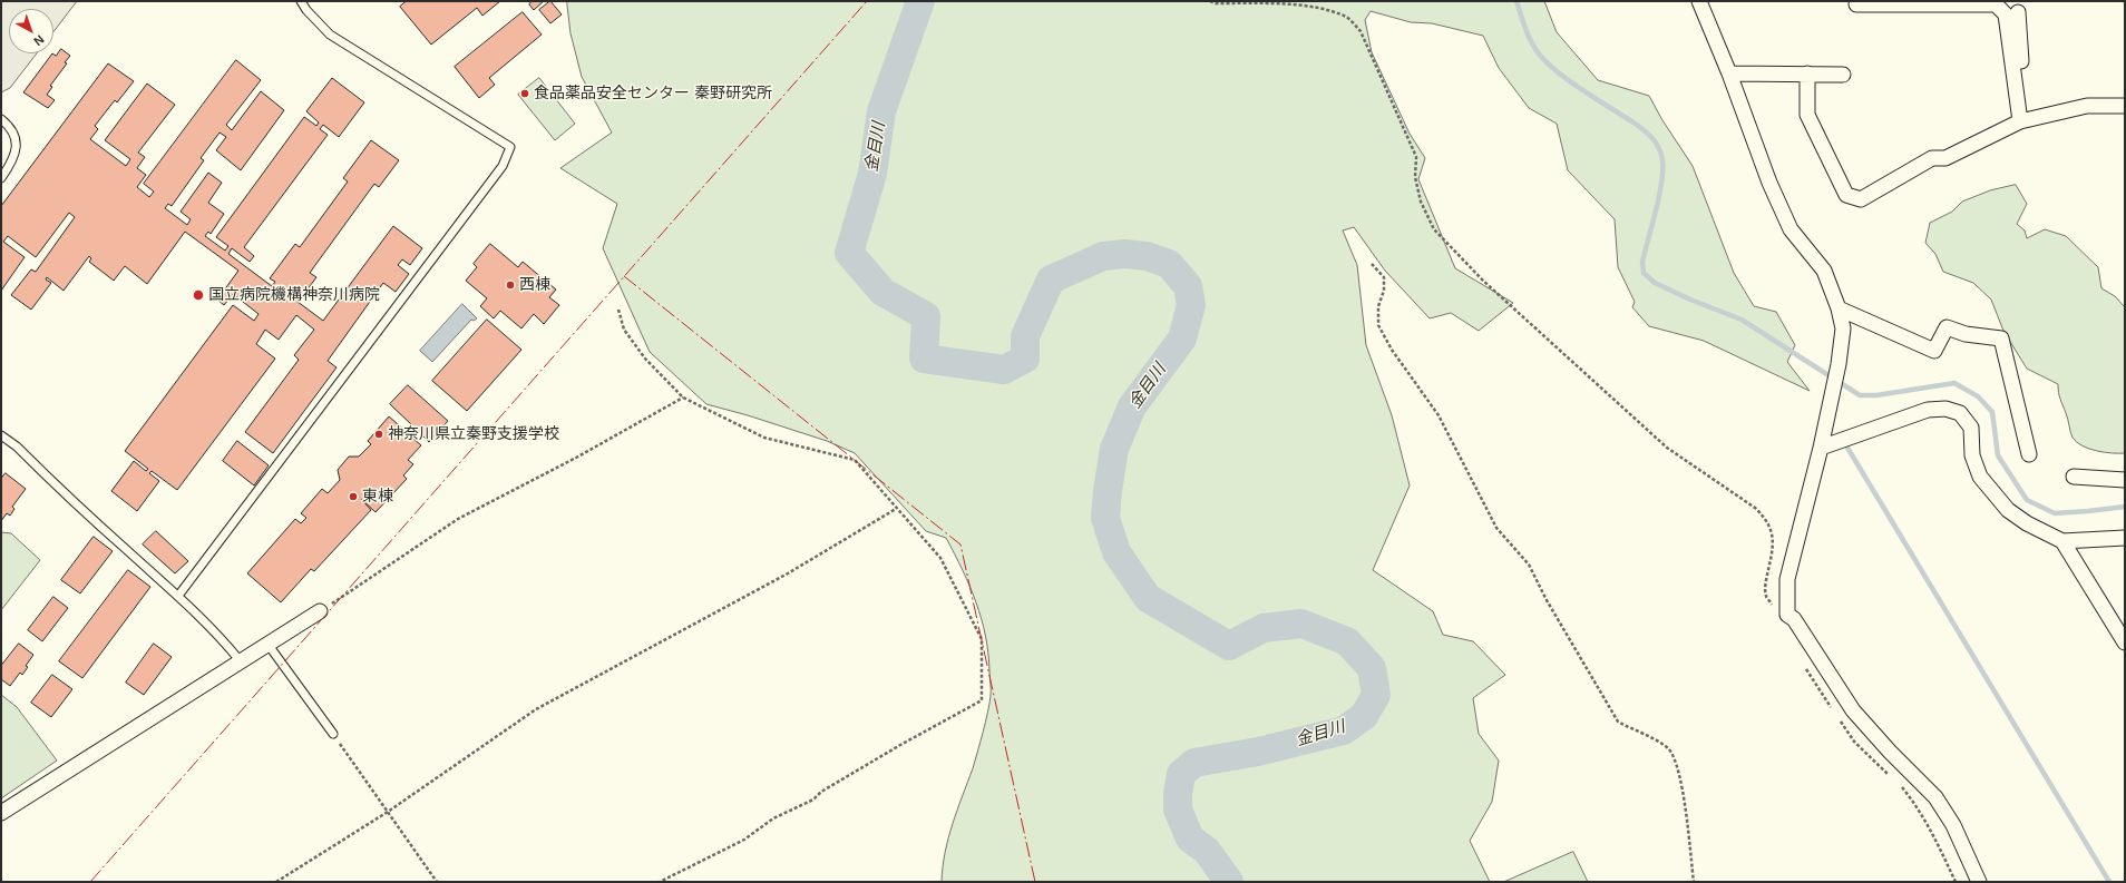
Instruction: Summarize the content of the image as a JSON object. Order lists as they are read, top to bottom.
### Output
{
  "water": ["金目川"],
  "places": [
    "食品薬品安全センター 秦野研究所",
    "西棟",
    "国立病院機構神奈川病院",
    "神奈川県立秦野支援学校",
    "東棟"
  ],
  "north": "bottom right"
}
